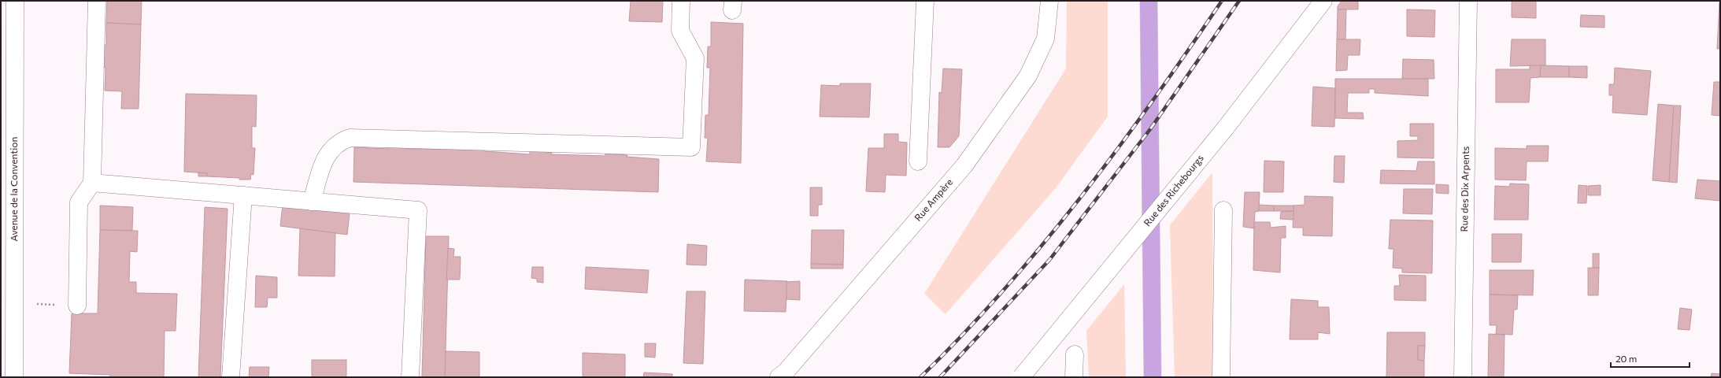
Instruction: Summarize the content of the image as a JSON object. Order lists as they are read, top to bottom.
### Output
{
  "streets": {
    "street": [
      "Avenue de la Convention",
      "Rue des Dix Arpents",
      "Rue des Richebourgs",
      "Rue Ampère"
    ]
  },
  "scale_bar": "20 m"
}
